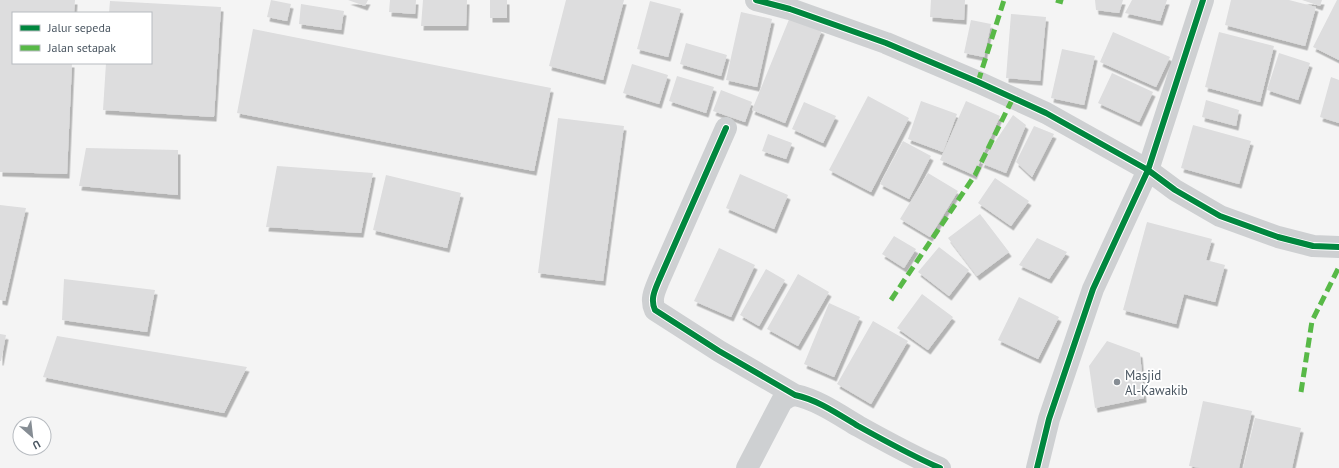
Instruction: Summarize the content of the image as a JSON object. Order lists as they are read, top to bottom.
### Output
{
  "places": ["Masjid Al-Kawakib"],
  "legend": ["Jalur sepeda", "Jalan setapak"],
  "north": "bottom right"
}
